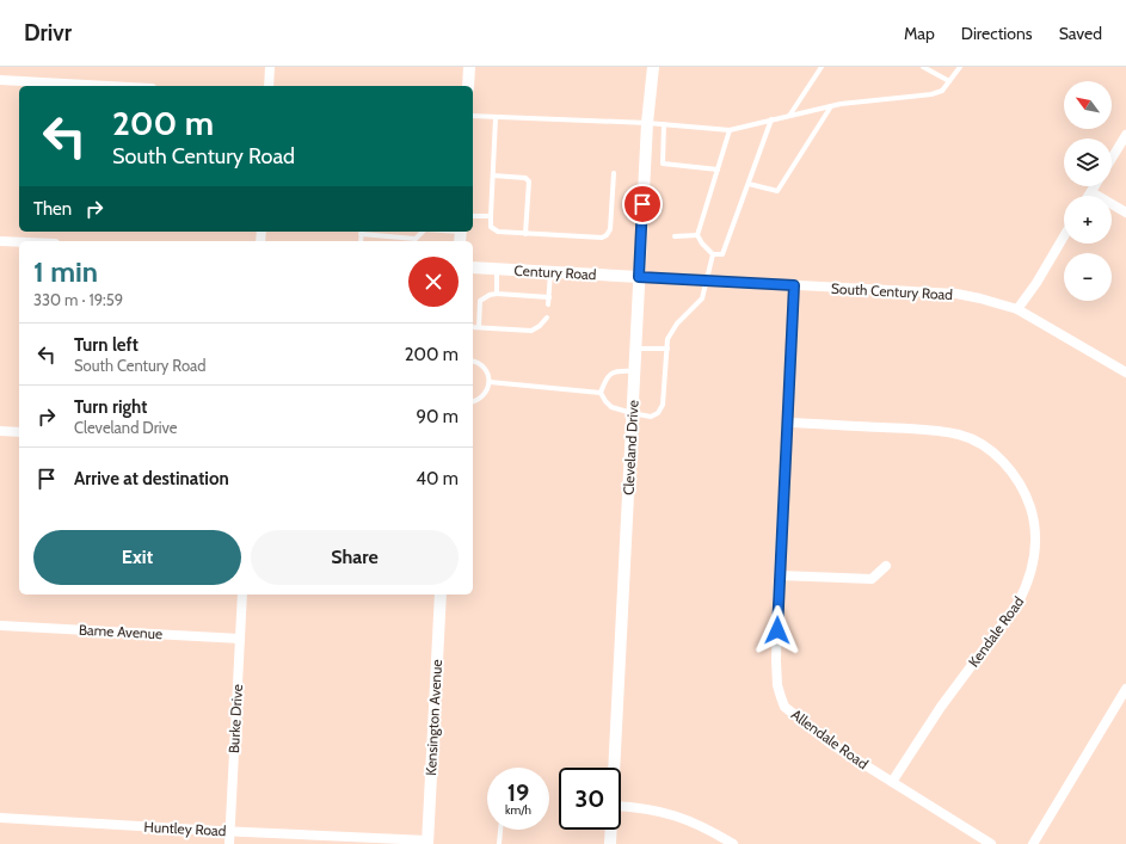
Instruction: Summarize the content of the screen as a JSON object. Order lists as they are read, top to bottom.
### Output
{
  "streets": {
    "street": [
      "Century Road",
      "South Century Road",
      "Cleveland Drive",
      "Bame Avenue",
      "Kendale Road",
      "Kensington Avenue",
      "Burke Drive",
      "Allendale Road",
      "Huntley Road"
    ]
  },
  "crossings": [
    ["Century Road", "South Century Road"],
    ["Century Road", "Cleveland Drive"],
    ["South Century Road", "Cleveland Drive"],
    ["South Century Road", "Allendale Road"],
    ["Bame Avenue", "Burke Drive"],
    ["Kendale Road", "Allendale Road"],
    ["Kensington Avenue", "Huntley Road"],
    ["Burke Drive", "Huntley Road"]
  ],
  "north": "top left",
  "page": {
    "header": "Drivr",
    "nav": ["Map", "Directions", "Saved"],
    "map_buttons": ["+", "−"],
    "turn": ["200 m", "South Century Road"],
    "then": "Then",
    "heading": ["1 min", "330 m · 19:59"],
    "list": [
      {
        "name": "Turn left",
        "note": "South Century Road",
        "value": "200 m"
      },
      {
        "name": "Turn right",
        "note": "Cleveland Drive",
        "value": "90 m"
      },
      {
        "name": "Arrive at destination",
        "value": "40 m"
      }
    ],
    "buttons": ["Exit", "Share"],
    "speed": "19 km/h",
    "limit": "30"
  }
}
